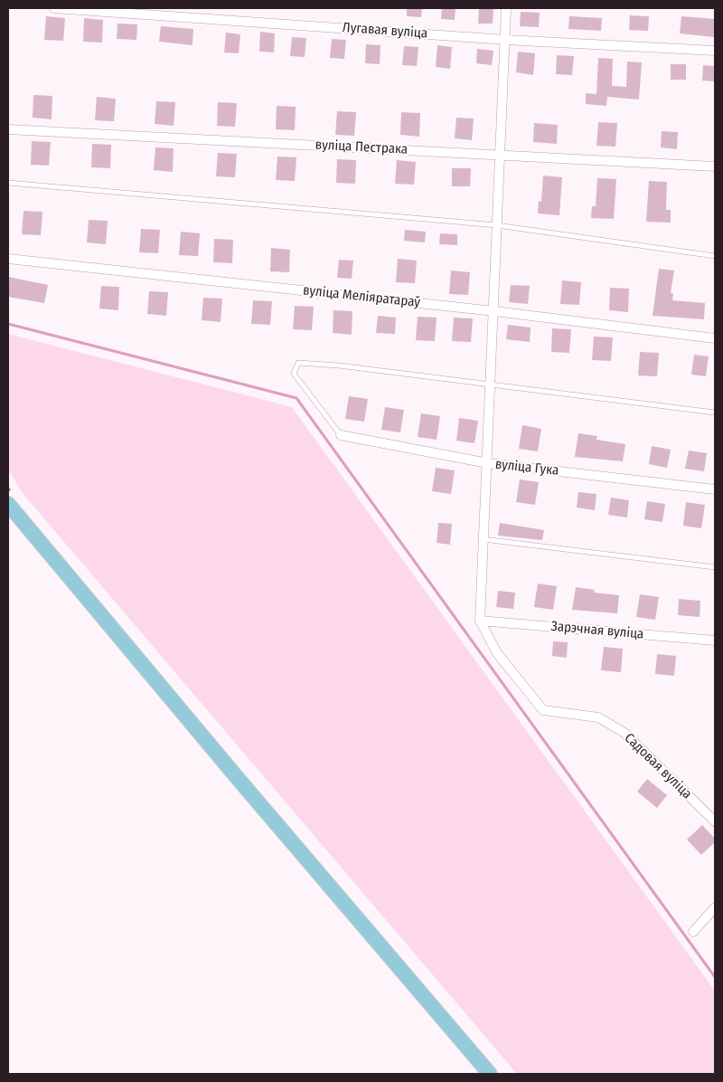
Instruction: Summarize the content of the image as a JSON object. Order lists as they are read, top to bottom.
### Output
{
  "streets": {
    "street": [
      "Лугавая вуліца",
      "вуліца Пестрака",
      "вуліца Меліяратараў",
      "вуліца Гука",
      "Зарэчная вуліца",
      "Садовая вуліца"
    ]
  },
  "crossings": [
    ["Зарэчная вуліца", "Садовая вуліца"]
  ]
}
